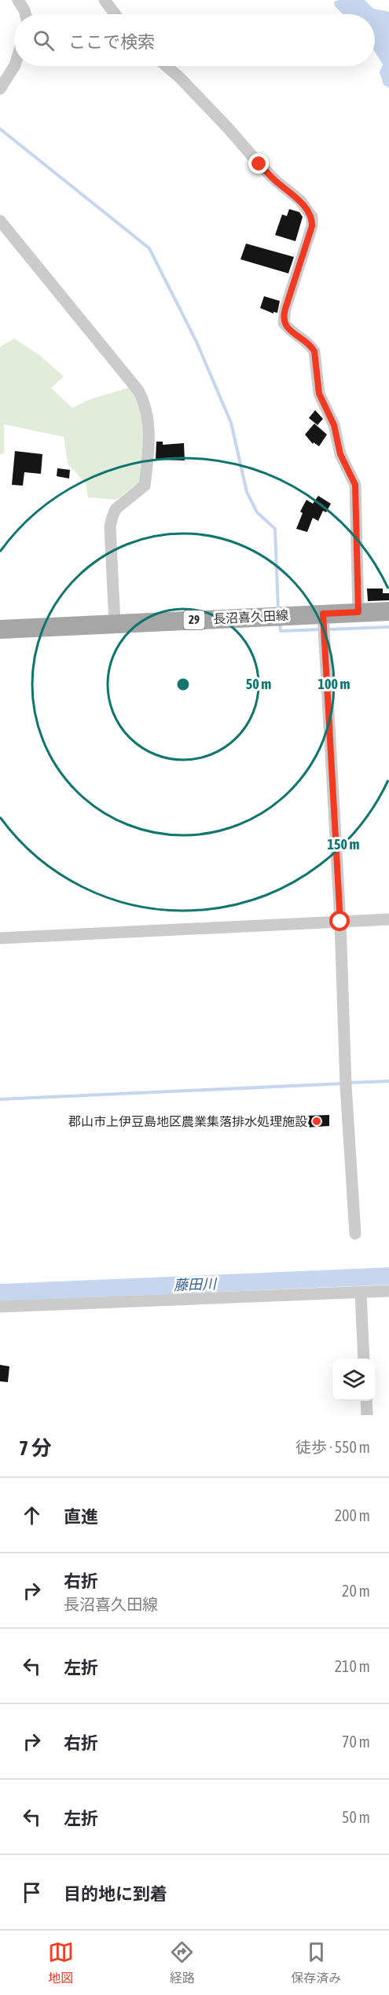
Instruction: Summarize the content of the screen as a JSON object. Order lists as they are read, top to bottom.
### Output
{
  "streets": {
    "main road": ["長沼喜久田線", "29"]
  },
  "water": ["藤田川"],
  "places": ["郡山市上伊豆島地区農業集落排水処理施設"],
  "page": {
    "search": "ここで検索",
    "heading": ["7 分", "徒歩 · 550 m"],
    "list": [
      ["直進", "200 m"],
      ["右折", "長沼喜久田線", "20 m"],
      ["左折", "210 m"],
      ["右折", "70 m"],
      ["左折", "50 m"],
      "目的地に到着"
    ],
    "nav": ["地図", "経路", "保存済み"]
  },
  "rings": ["50 m", "100 m", "150 m"]
}
